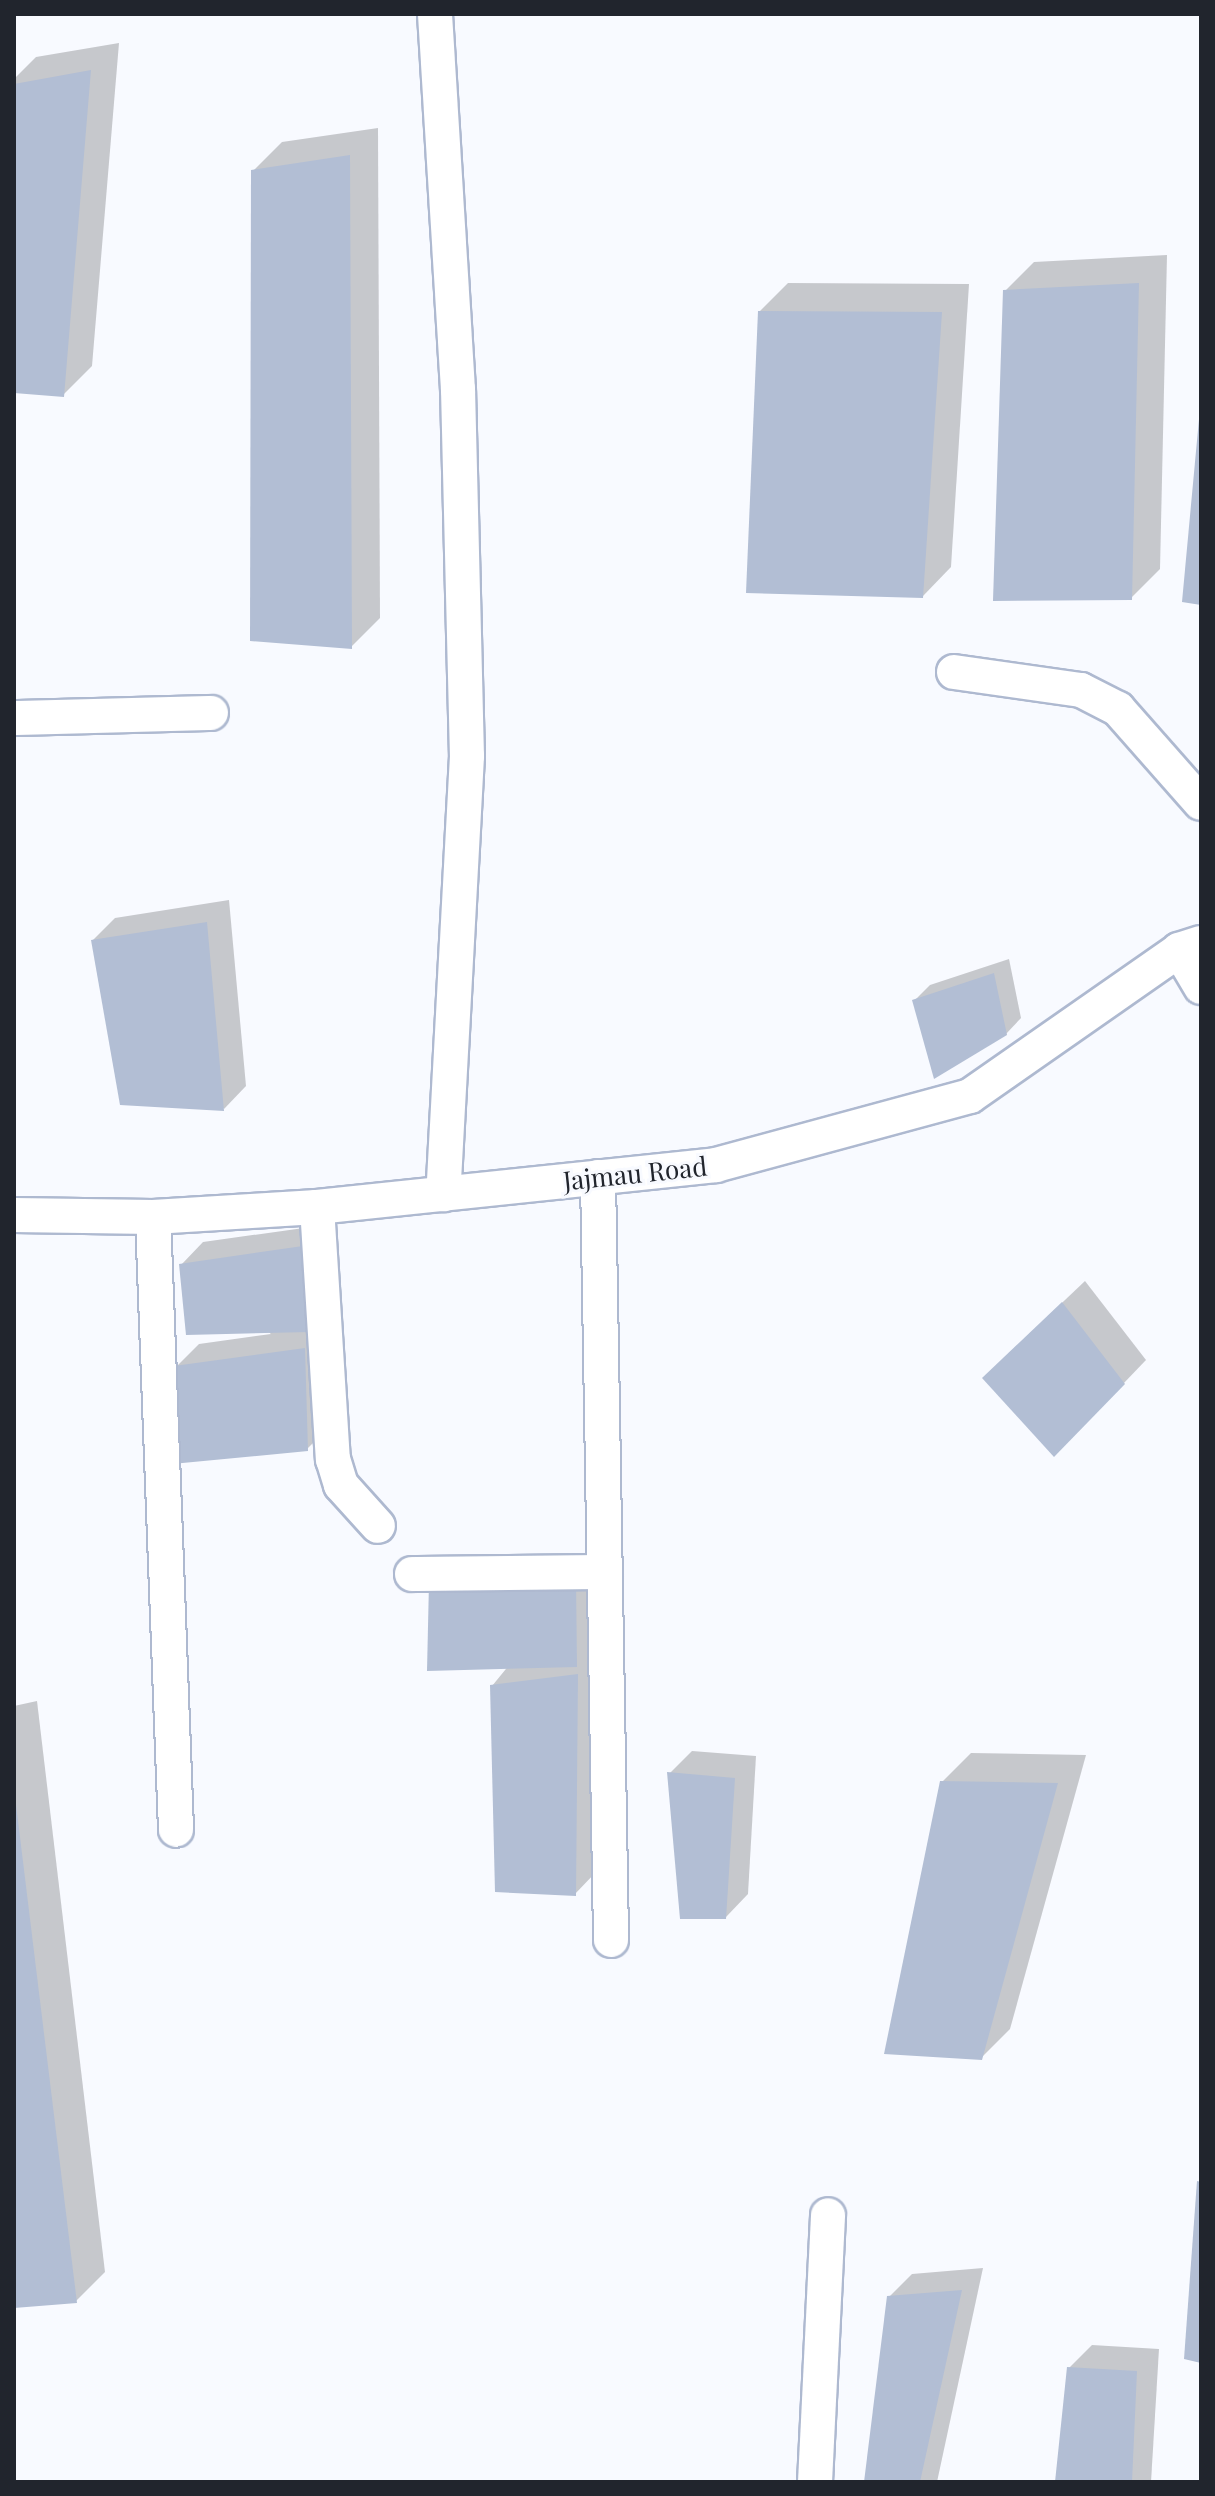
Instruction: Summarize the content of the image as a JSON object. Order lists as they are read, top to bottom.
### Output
{
  "streets": {
    "street": ["Jajmau Road"]
  }
}
